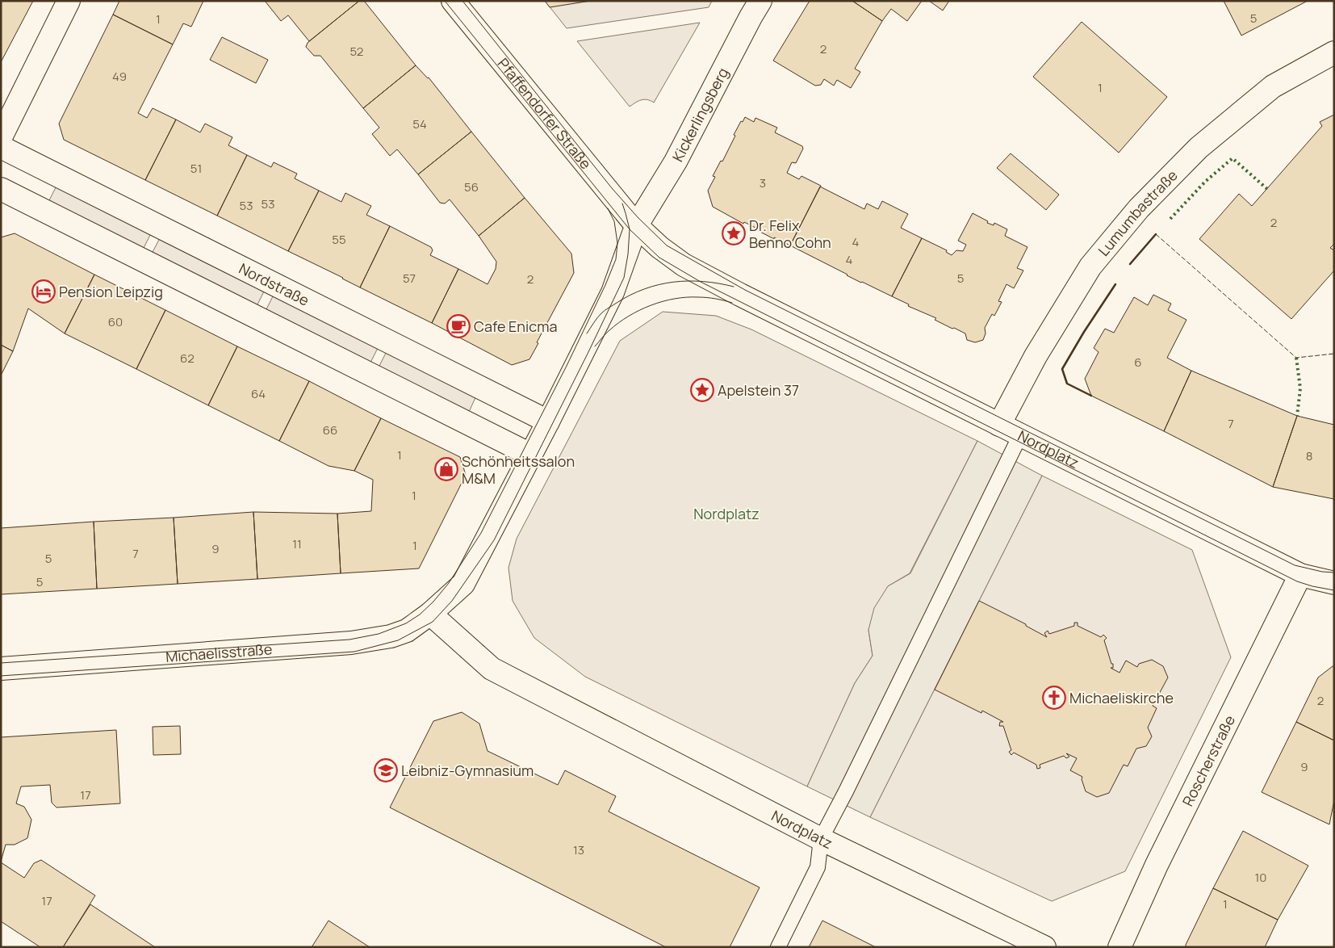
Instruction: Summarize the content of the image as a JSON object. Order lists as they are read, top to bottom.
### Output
{
  "streets": {
    "street": [
      "Pfaffendorfer Straße",
      "Kickerlingsberg",
      "Lumumbastraße",
      "Nordstraße",
      "Nordplatz",
      "Michaelisstraße",
      "Roscherstraße"
    ]
  },
  "crossings": [
    ["Pfaffendorfer Straße", "Kickerlingsberg"],
    ["Pfaffendorfer Straße", "Nordplatz"],
    ["Kickerlingsberg", "Nordplatz"],
    ["Lumumbastraße", "Nordplatz"],
    ["Nordplatz", "Michaelisstraße"],
    ["Nordplatz", "Roscherstraße"]
  ],
  "parks": ["Nordplatz"],
  "places": {
    "place": ["Dr. Felix Benno Cohn", "Apelstein 37"],
    "hotel": ["Pension Leipzig"],
    "cafe": ["Cafe Enicma"],
    "shop": ["Schönheitssalon M&M"],
    "church": ["Michaeliskirche"],
    "school or university": ["Leibniz-Gymnasium"]
  },
  "house_numbers": [
    "5",
    "1",
    "2",
    "52",
    "49",
    "1",
    "54",
    "51",
    "3",
    "56",
    "53",
    "53",
    "2",
    "55",
    "4",
    "4",
    "57",
    "5",
    "2",
    "60",
    "62",
    "6",
    "64",
    "7",
    "66",
    "1",
    "8",
    "1",
    "11",
    "1",
    "9",
    "7",
    "5",
    "5",
    "2",
    "9",
    "17",
    "13",
    "10",
    "17",
    "1"
  ]
}
